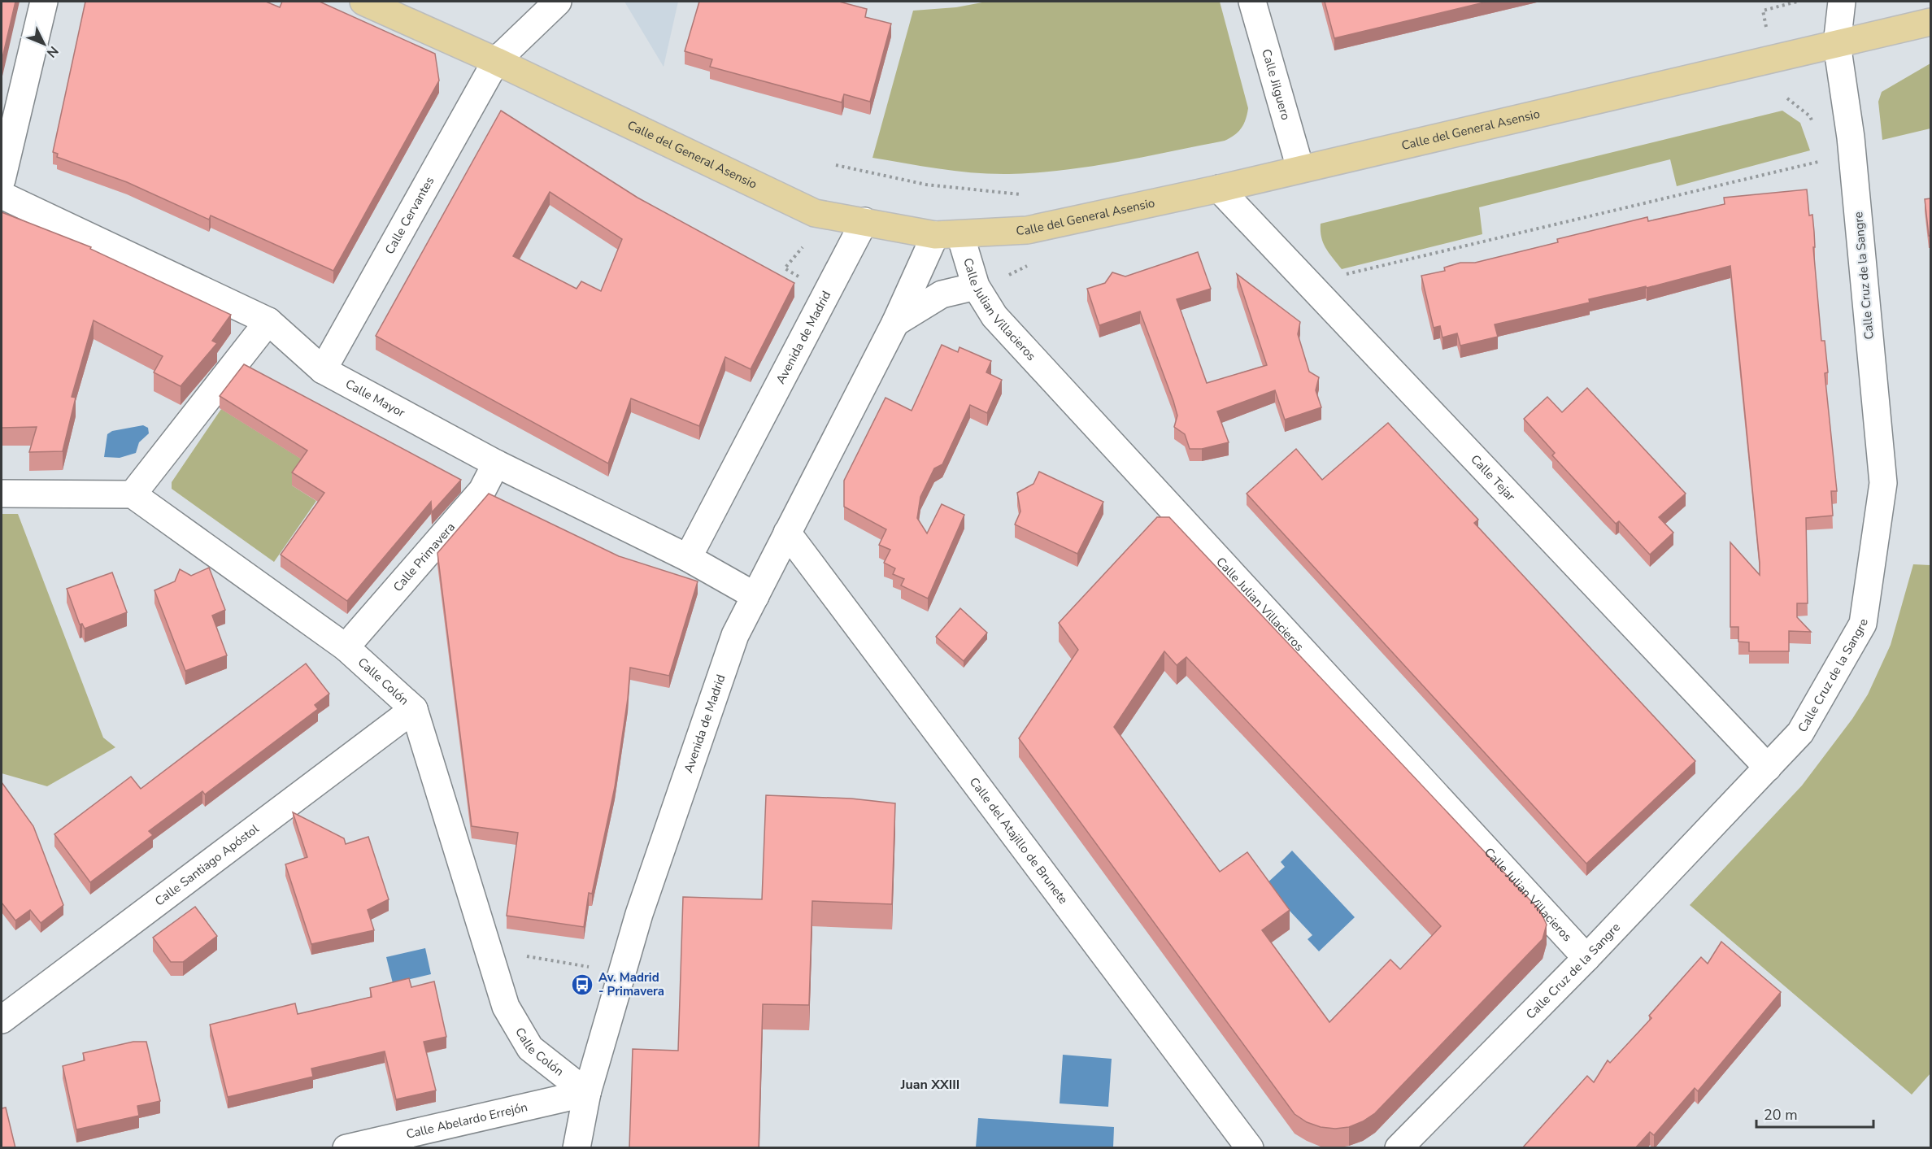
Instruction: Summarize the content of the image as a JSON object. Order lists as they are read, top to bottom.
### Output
{
  "streets": {
    "main road": ["Calle del General Asensio"],
    "street": [
      "Calle Jilguero",
      "Calle Cervantes",
      "Calle Cruz de la Sangre",
      "Calle Julian Villacieros",
      "Avenida de Madrid",
      "Calle Mayor",
      "Calle Tejar",
      "Calle Primavera",
      "Calle Colón",
      "Calle del Atajillo de Brunete",
      "Calle Santiago Apóstol",
      "Calle Abelardo Errejón"
    ]
  },
  "crossings": [
    ["Calle Jilguero", "Calle del General Asensio"],
    ["Calle del General Asensio", "Calle Cervantes"],
    ["Calle del General Asensio", "Calle Cruz de la Sangre"],
    ["Calle del General Asensio", "Calle Julian Villacieros"],
    ["Calle del General Asensio", "Avenida de Madrid"],
    ["Calle del General Asensio", "Calle Tejar"],
    ["Calle Cervantes", "Calle Mayor"],
    ["Calle Cruz de la Sangre", "Calle Julian Villacieros"],
    ["Calle Cruz de la Sangre", "Calle Tejar"],
    ["Calle Julian Villacieros", "Avenida de Madrid"],
    ["Avenida de Madrid", "Calle Mayor"],
    ["Avenida de Madrid", "Calle Colón"],
    ["Avenida de Madrid", "Calle del Atajillo de Brunete"],
    ["Avenida de Madrid", "Calle Abelardo Errejón"],
    ["Calle Mayor", "Calle Primavera"],
    ["Calle Primavera", "Calle Colón"],
    ["Calle Colón", "Calle Santiago Apóstol"],
    ["Calle Colón", "Calle Abelardo Errejón"]
  ],
  "districts": ["Juan XXIII"],
  "places": {
    "bus stop": ["Av. Madrid - Primavera"]
  },
  "scale_bar": "20 m",
  "north": "bottom right"
}
